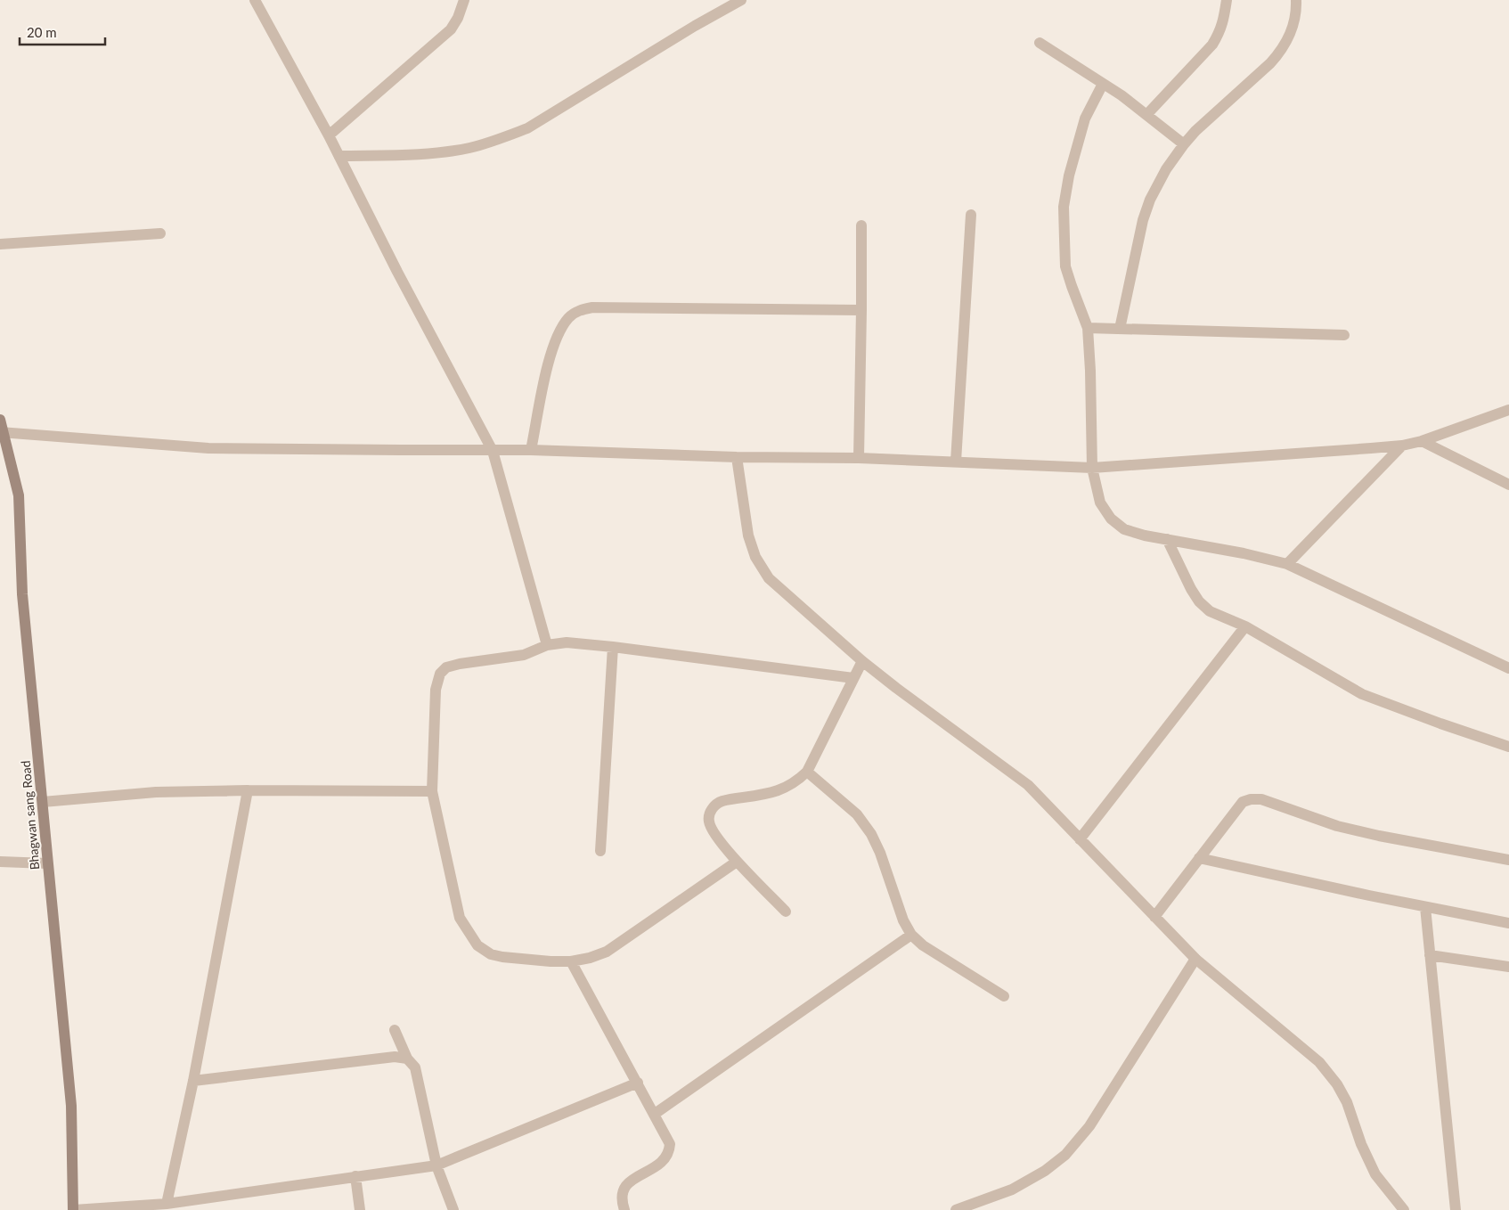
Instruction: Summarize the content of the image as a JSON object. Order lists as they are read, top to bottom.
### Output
{
  "streets": {
    "street": ["Bhagwan sang Road"]
  },
  "scale_bar": "20 m"
}
